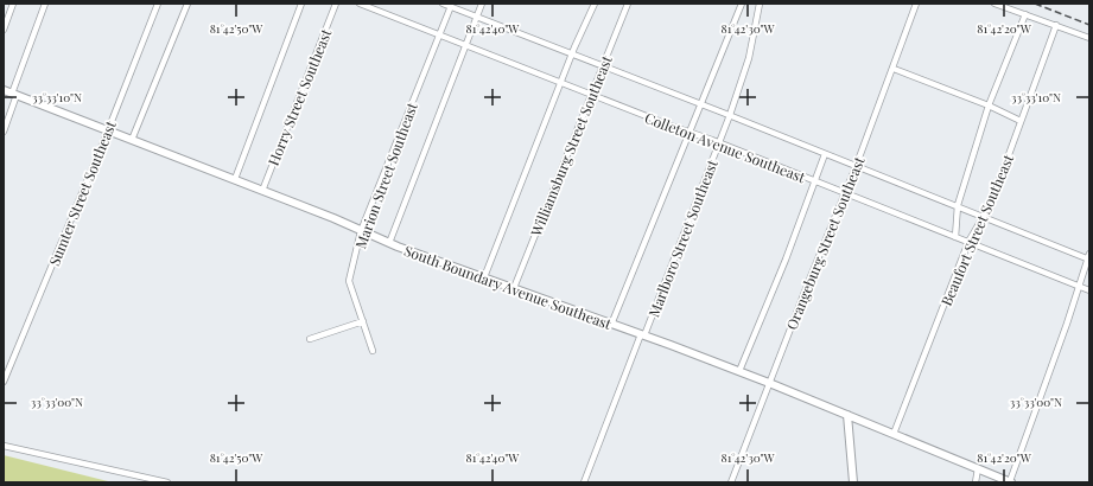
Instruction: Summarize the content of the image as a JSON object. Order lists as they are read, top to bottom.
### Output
{
  "streets": {
    "street": [
      "Horry Street Southeast",
      "Williamsburg Street Southeast",
      "Colleton Avenue Southeast",
      "Marion Street Southeast",
      "Sumter Street Southeast",
      "Beaufort Street Southeast",
      "Marlboro Street Southeast",
      "Orangeburg Street Southeast",
      "South Boundary Avenue Southeast"
    ]
  },
  "crossings": [
    ["Horry Street Southeast", "South Boundary Avenue Southeast"],
    ["Williamsburg Street Southeast", "Colleton Avenue Southeast"],
    ["Williamsburg Street Southeast", "South Boundary Avenue Southeast"],
    ["Colleton Avenue Southeast", "Marion Street Southeast"],
    ["Colleton Avenue Southeast", "Beaufort Street Southeast"],
    ["Colleton Avenue Southeast", "Marlboro Street Southeast"],
    ["Colleton Avenue Southeast", "Orangeburg Street Southeast"],
    ["Marion Street Southeast", "South Boundary Avenue Southeast"],
    ["Sumter Street Southeast", "South Boundary Avenue Southeast"],
    ["Beaufort Street Southeast", "South Boundary Avenue Southeast"],
    ["Marlboro Street Southeast", "South Boundary Avenue Southeast"],
    ["Orangeburg Street Southeast", "South Boundary Avenue Southeast"]
  ],
  "coordinates": [
    "81°42'50\"W",
    "81°42'40\"W",
    "81°42'30\"W",
    "81°42'20\"W",
    "33°33'10\"N",
    "33°33'00\"N"
  ]
}
